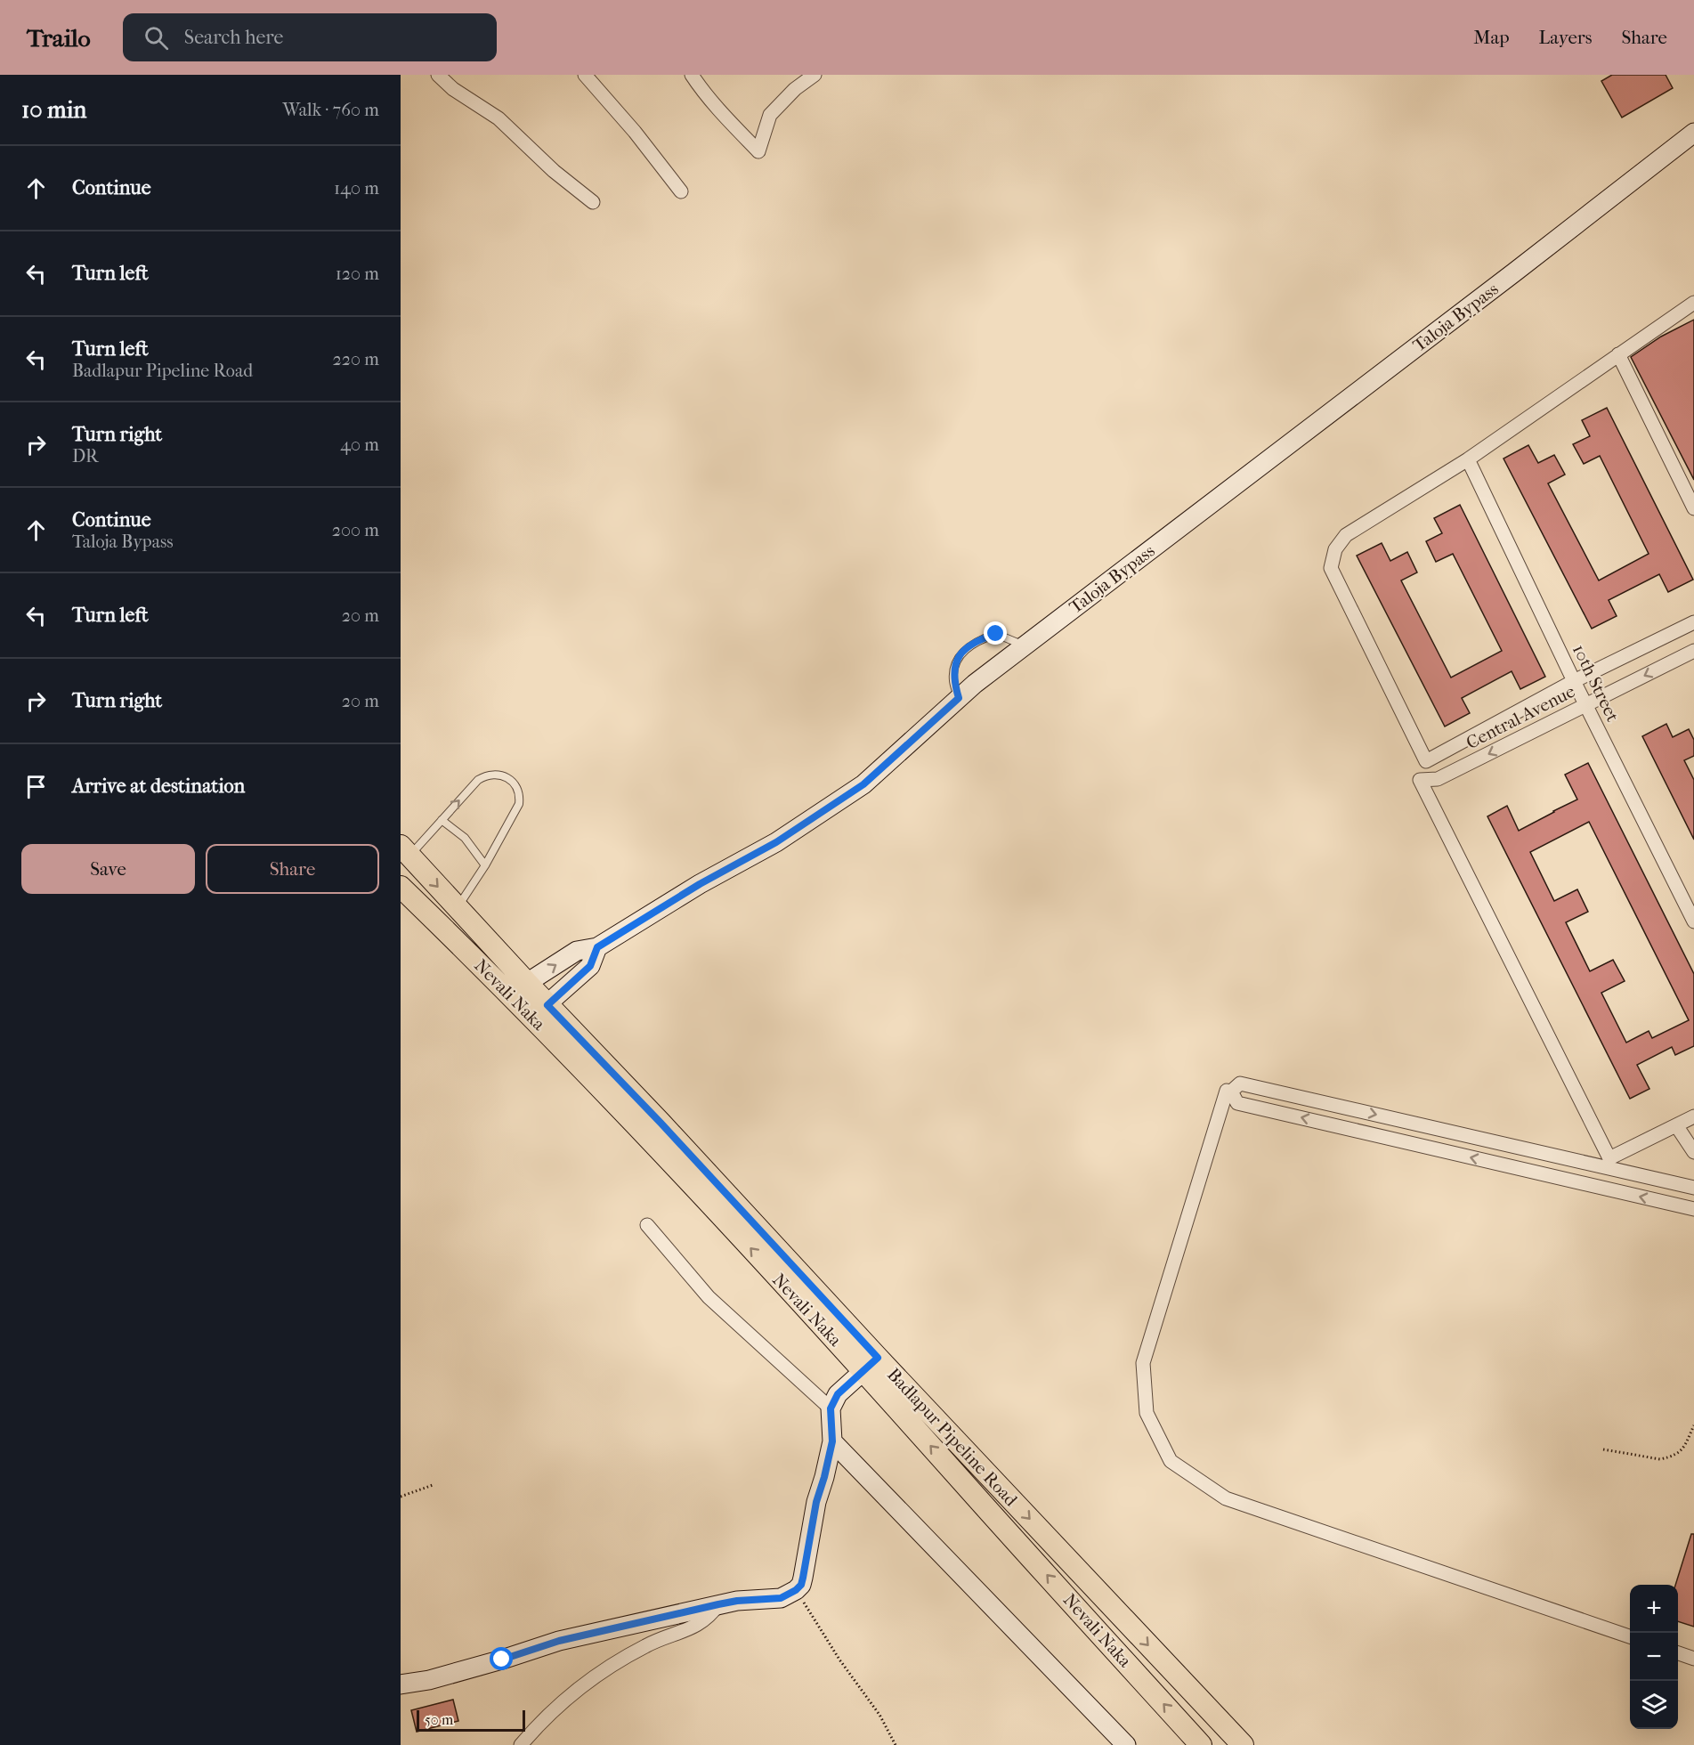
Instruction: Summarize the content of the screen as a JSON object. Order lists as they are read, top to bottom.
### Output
{
  "streets": {
    "main road": ["Taloja Bypass", "Nevali Naka", "Badlapur Pipeline Road"],
    "street": ["10th Street", "Central Avenue"]
  },
  "crossings": [
    ["Taloja Bypass", "Nevali Naka"],
    ["10th Street", "Central Avenue"],
    ["Nevali Naka", "Badlapur Pipeline Road"]
  ],
  "scale_bar": "50 m",
  "page": {
    "header": "Trailo",
    "search": "Search here",
    "nav": ["Map", "Layers", "Share"],
    "heading": ["10 min", "Walk · 760 m"],
    "list": [
      ["Continue", "140 m"],
      ["Turn left", "120 m"],
      ["Turn left", "Badlapur Pipeline Road", "220 m"],
      ["Turn right", "DR", "40 m"],
      ["Continue", "Taloja Bypass", "200 m"],
      ["Turn left", "20 m"],
      ["Turn right", "20 m"],
      "Arrive at destination"
    ],
    "buttons": ["Save", "Share"],
    "map_buttons": ["+", "−"],
    "scale": "50 m"
  }
}
